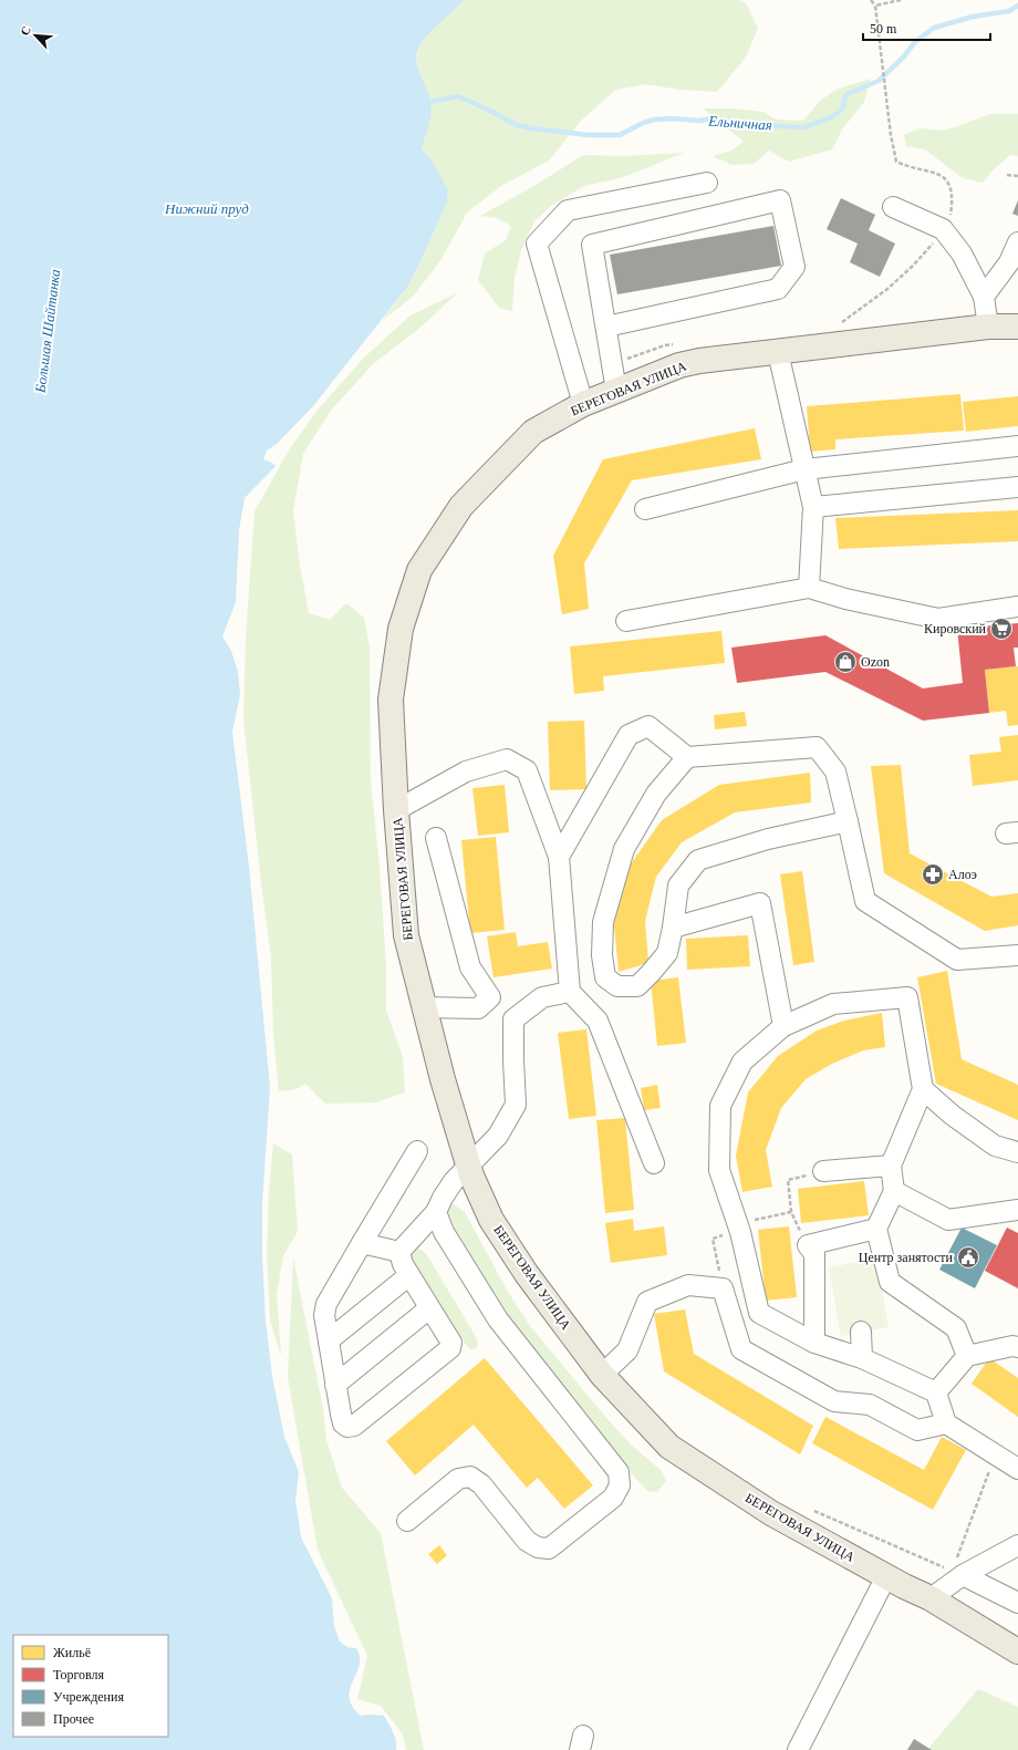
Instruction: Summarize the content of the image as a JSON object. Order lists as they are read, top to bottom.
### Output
{
  "streets": {
    "main road": ["БЕРЕГОВАЯ УЛИЦА"]
  },
  "water": ["Ельничная", "Нижний пруд", "Большая Шайтанка"],
  "places": {
    "supermarket": ["Кировский"],
    "shop": ["Ozon"],
    "pharmacy": ["Алоэ"],
    "public building": ["Центр занятости"]
  },
  "legend": [
    "Жильё",
    "Торговля",
    "Учреждения",
    "Прочее"
  ],
  "scale_bar": "50 m",
  "north": "top left"
}
